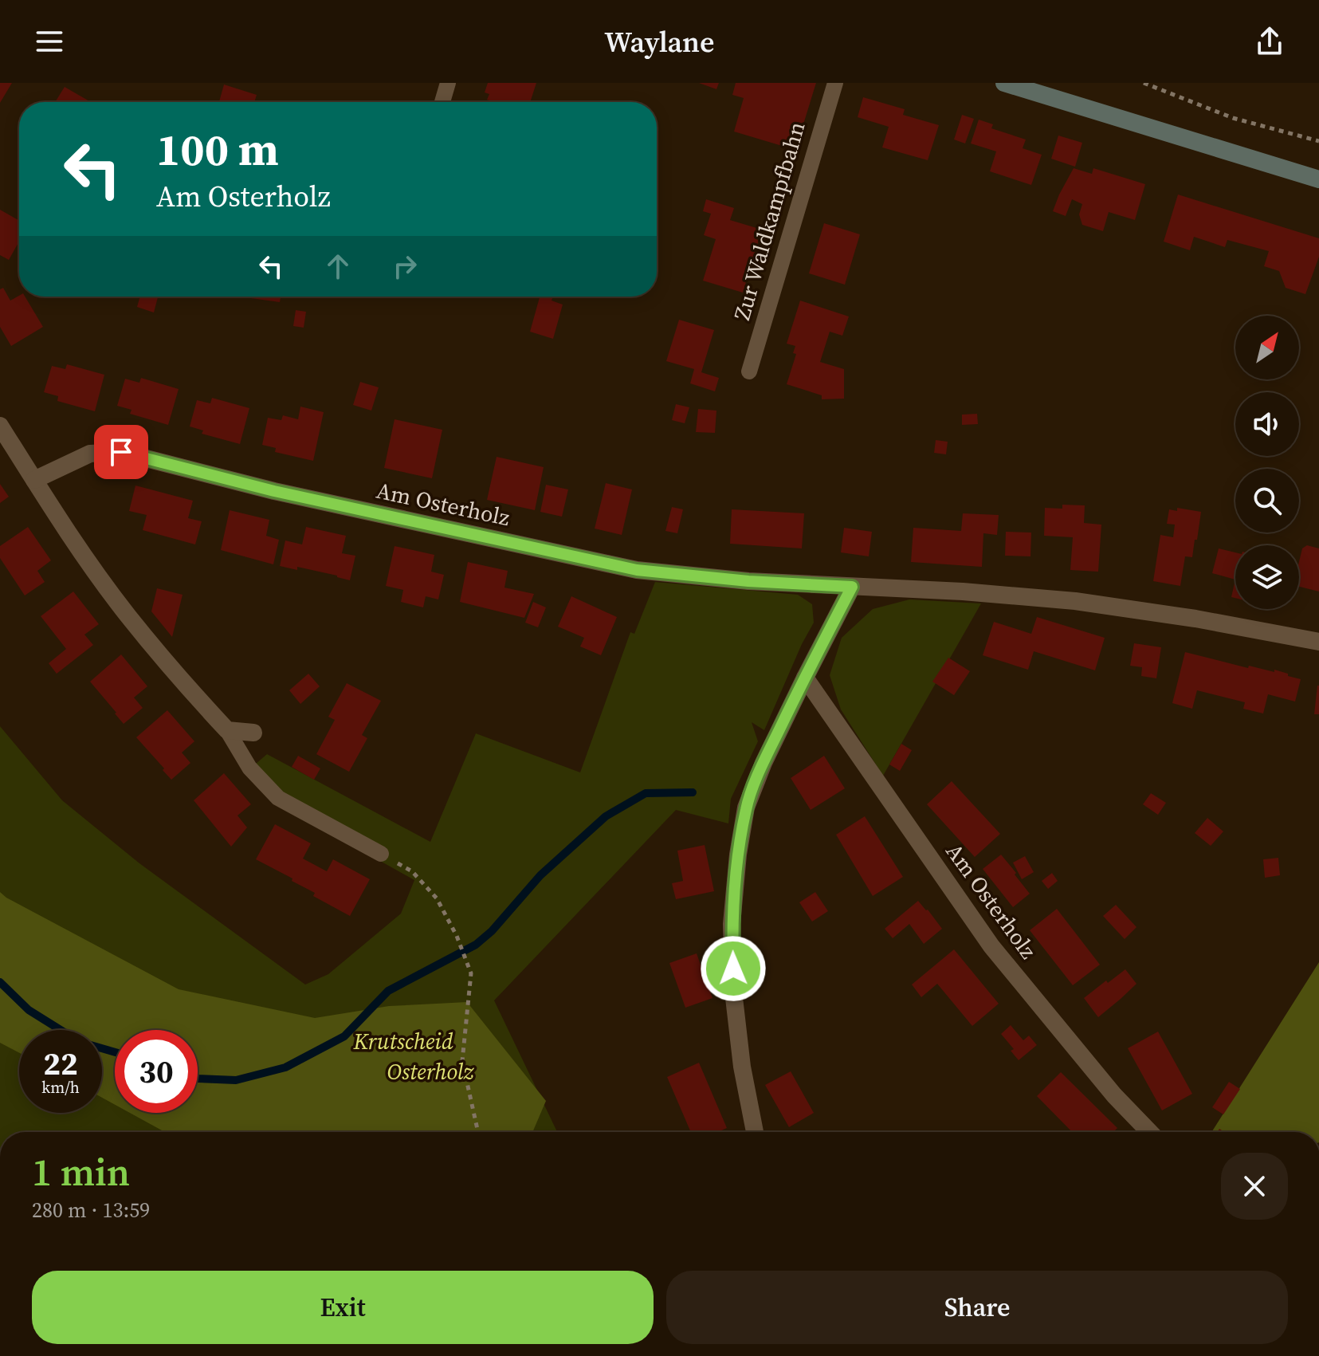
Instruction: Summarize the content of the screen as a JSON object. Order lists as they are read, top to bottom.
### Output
{
  "streets": {
    "street": ["Am Osterholz"],
    "lane": ["Zur Waldkampfbahn"]
  },
  "parks": ["Krutscheid", "Osterholz"],
  "north": "top right",
  "page": {
    "header": "Waylane",
    "turn": ["100 m", "Am Osterholz"],
    "speed": "22 km/h",
    "limit": "30",
    "heading": ["1 min", "280 m · 13:59"],
    "buttons": ["Exit", "Share"]
  }
}
